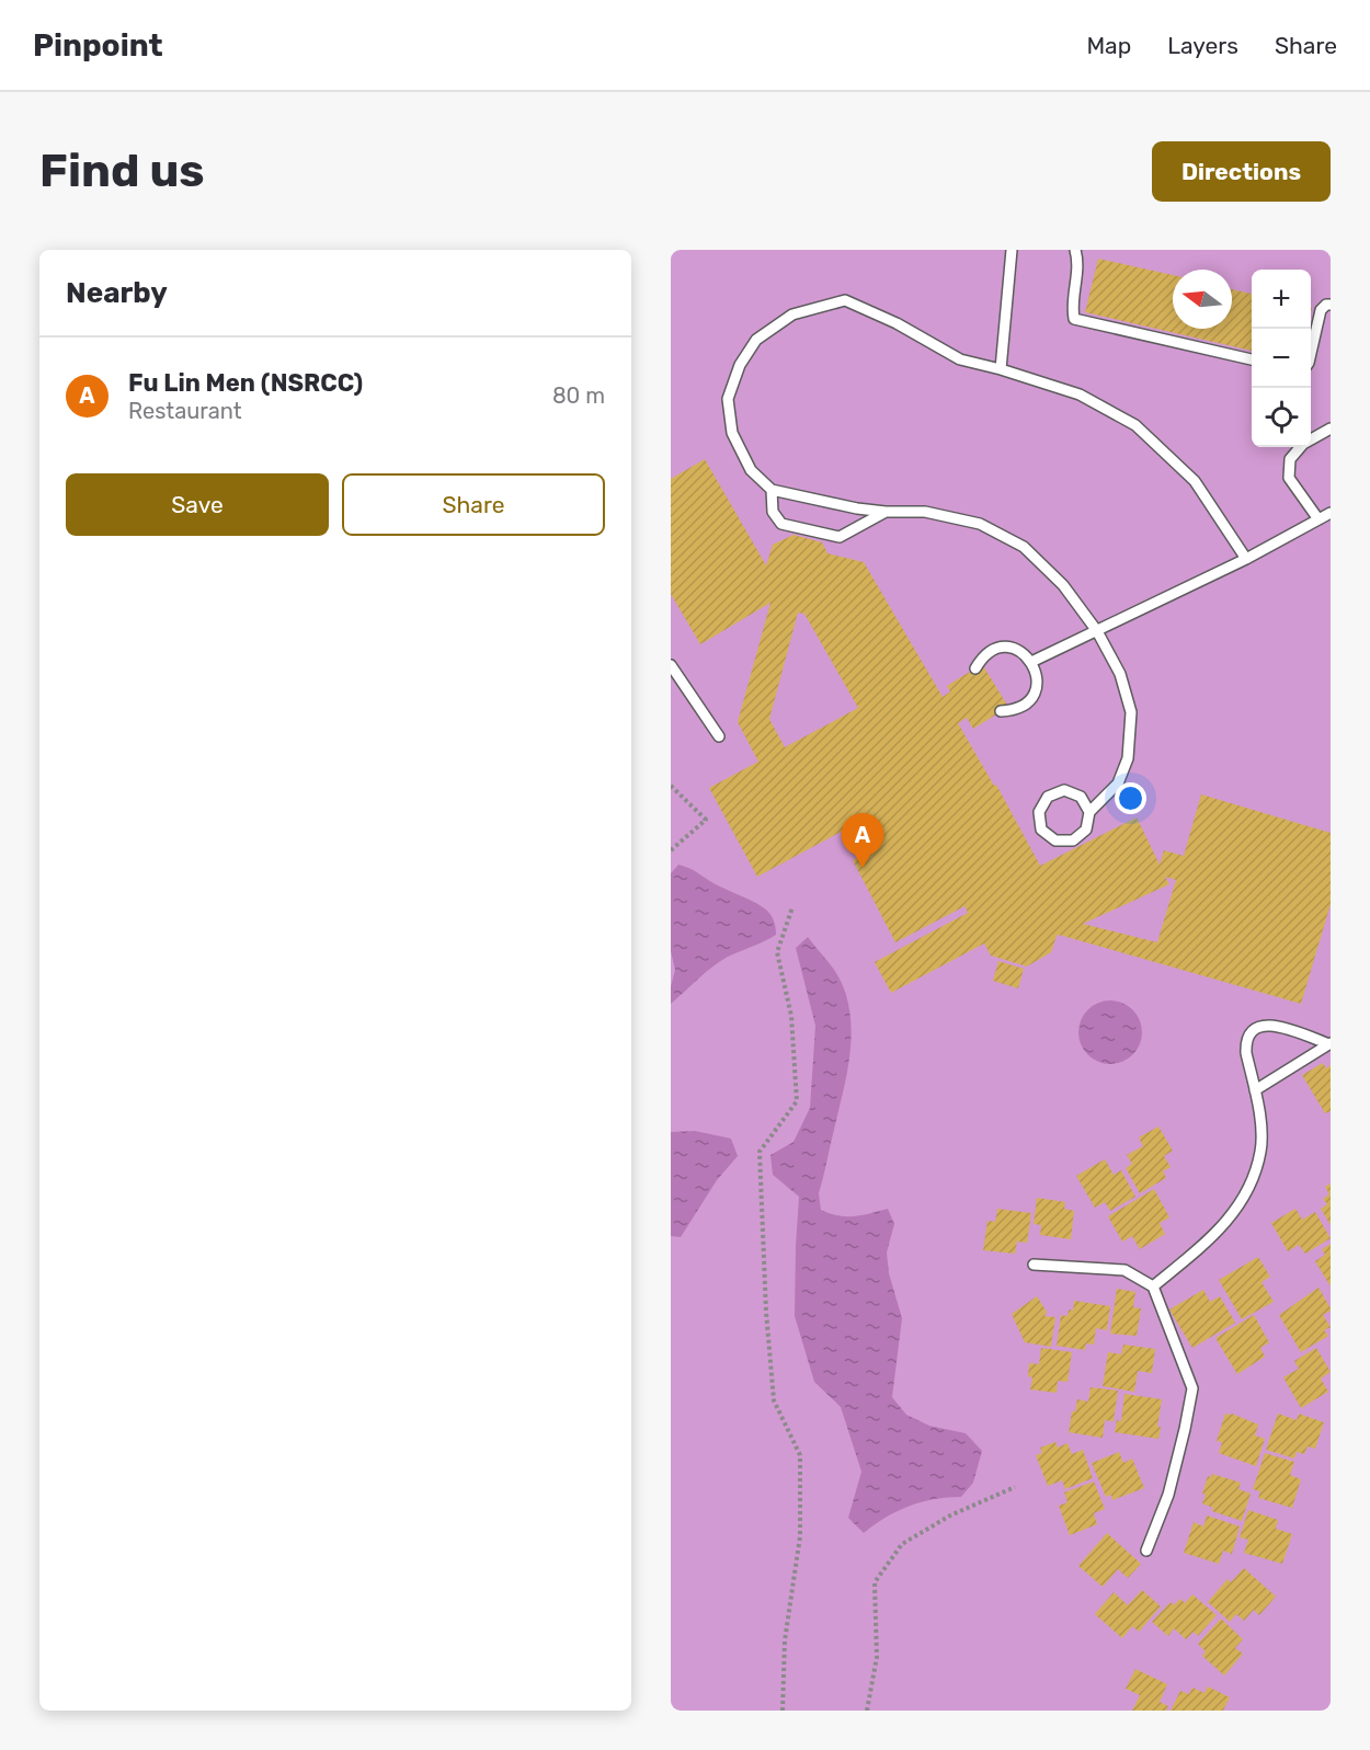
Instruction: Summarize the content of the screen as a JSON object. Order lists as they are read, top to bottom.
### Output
{
  "north": "left",
  "page": {
    "header": "Pinpoint",
    "nav": ["Map", "Layers", "Share"],
    "buttons": [
      "Directions",
      ["Save", "Share"]
    ],
    "title": "Find us",
    "heading": "Nearby",
    "map_buttons": ["+", "−"],
    "list": [
      {
        "mark": "A",
        "name": "Fu Lin Men (NSRCC)",
        "note": "Restaurant",
        "value": "80 m"
      }
    ],
    "pins": "A"
  }
}
